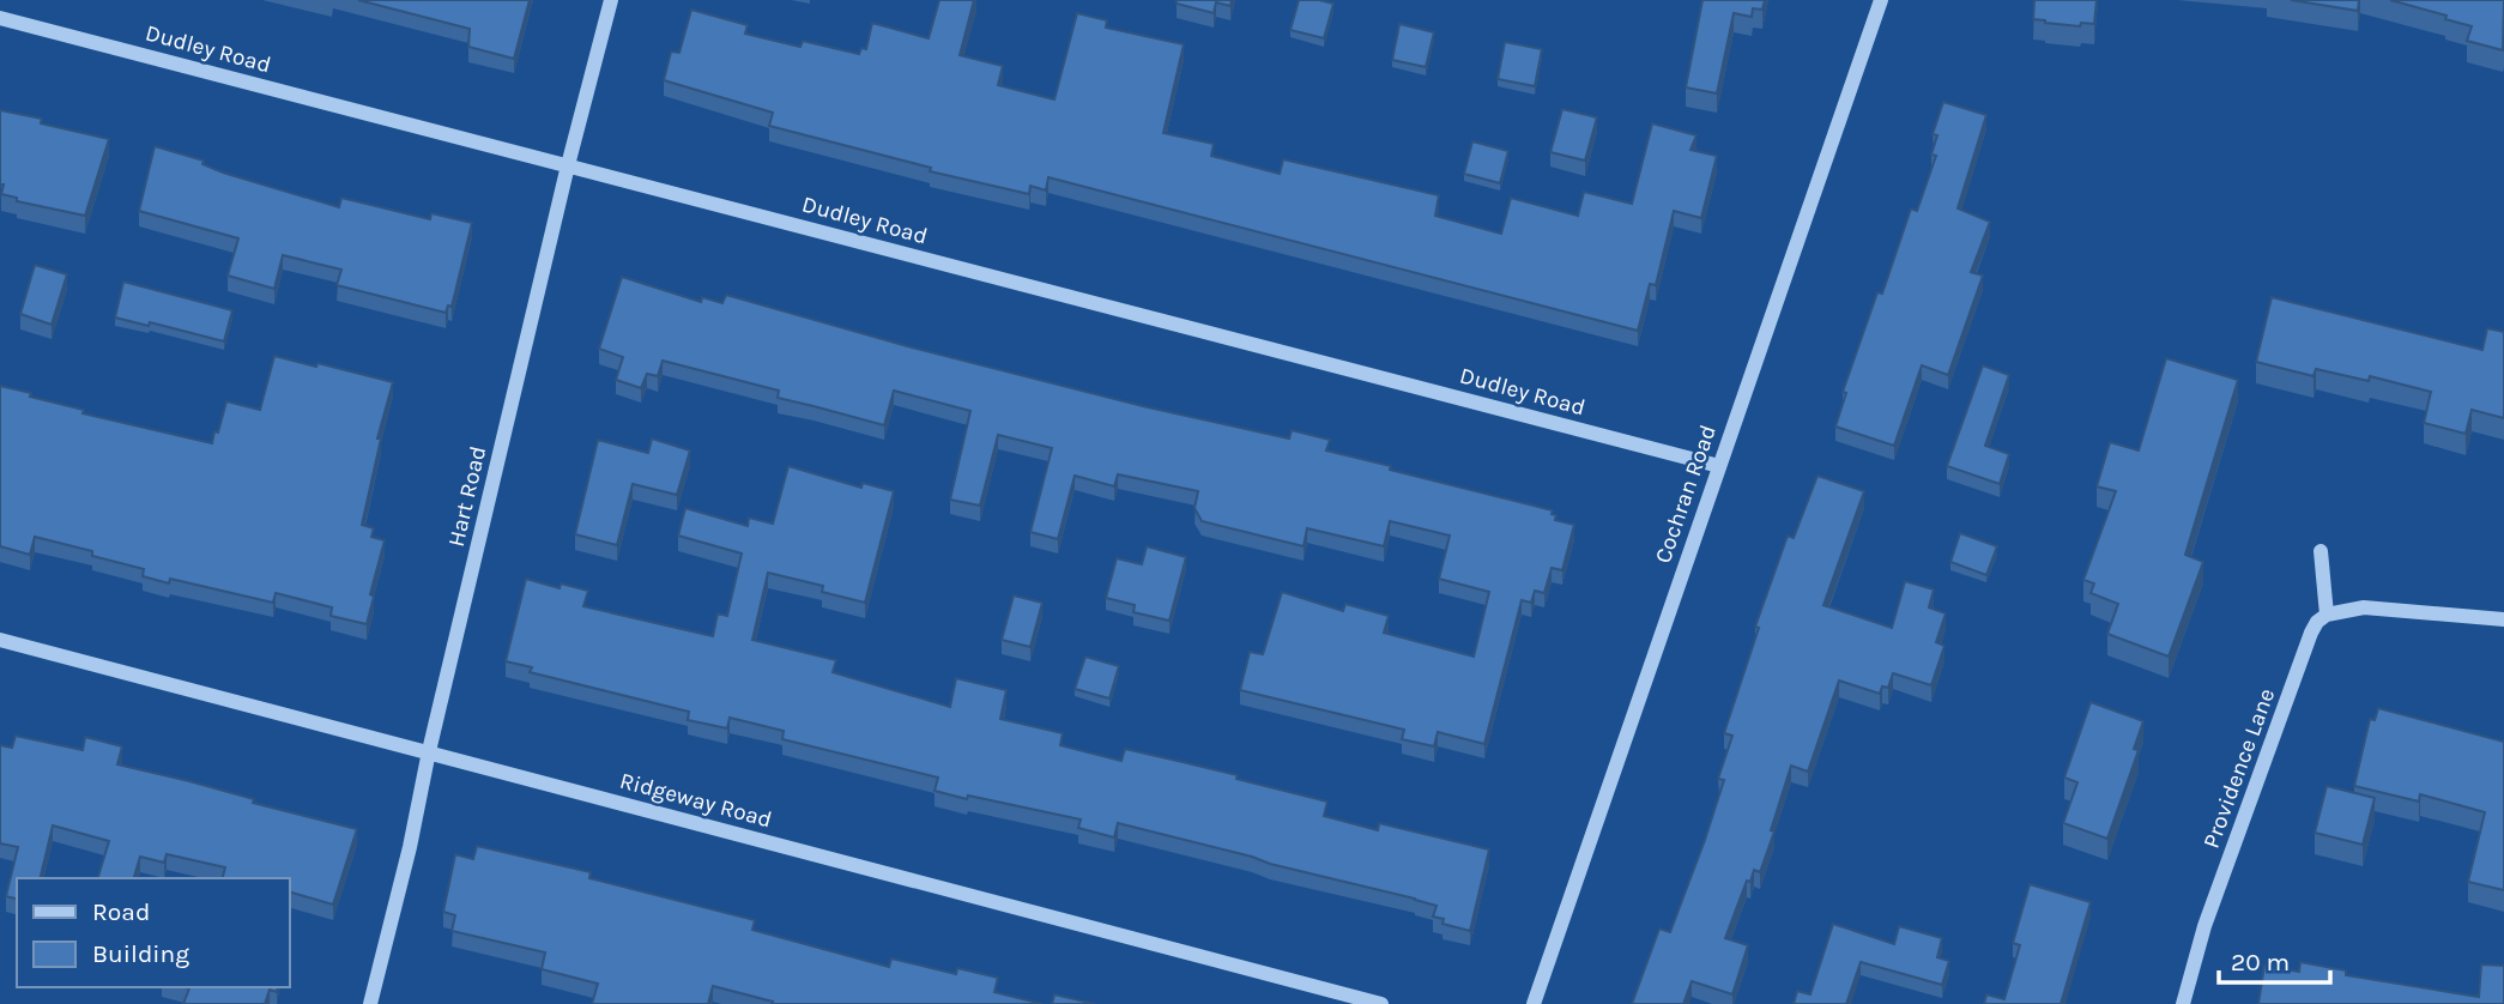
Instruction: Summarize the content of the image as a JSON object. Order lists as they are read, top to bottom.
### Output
{
  "streets": {
    "street": [
      "Dudley Road",
      "Cochran Road",
      "Hart Road",
      "Providence Lane",
      "Ridgeway Road"
    ]
  },
  "crossings": [
    ["Dudley Road", "Cochran Road"],
    ["Dudley Road", "Hart Road"],
    ["Hart Road", "Ridgeway Road"]
  ],
  "legend": ["Road", "Building"],
  "scale_bar": "20 m"
}
